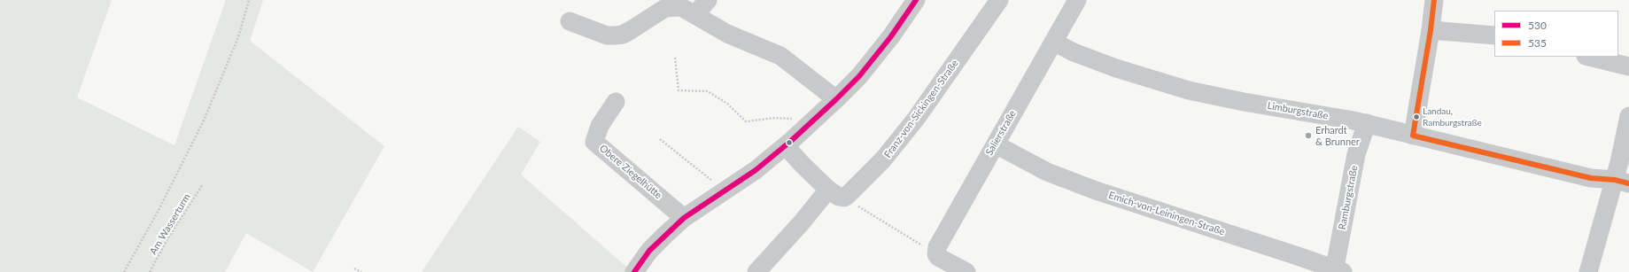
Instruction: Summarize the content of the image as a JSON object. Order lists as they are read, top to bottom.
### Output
{
  "streets": {
    "street": [
      "Franz-von-Sickingen-Straße",
      "Limburgstraße",
      "Salierstraße",
      "Obere Ziegelhütte",
      "Ramburgstraße",
      "Emich-von-Leiningen-Straße"
    ],
    "path": ["Am Wasserturm"]
  },
  "crossings": [
    ["Limburgstraße", "Salierstraße"],
    ["Limburgstraße", "Ramburgstraße"],
    ["Salierstraße", "Emich-von-Leiningen-Straße"],
    ["Ramburgstraße", "Emich-von-Leiningen-Straße"]
  ],
  "places": ["Landau, Ramburgstraße", "Erhardt & Brunner"],
  "lines": ["transit line 530", "transit line 535"],
  "legend": ["530", "535"]
}
